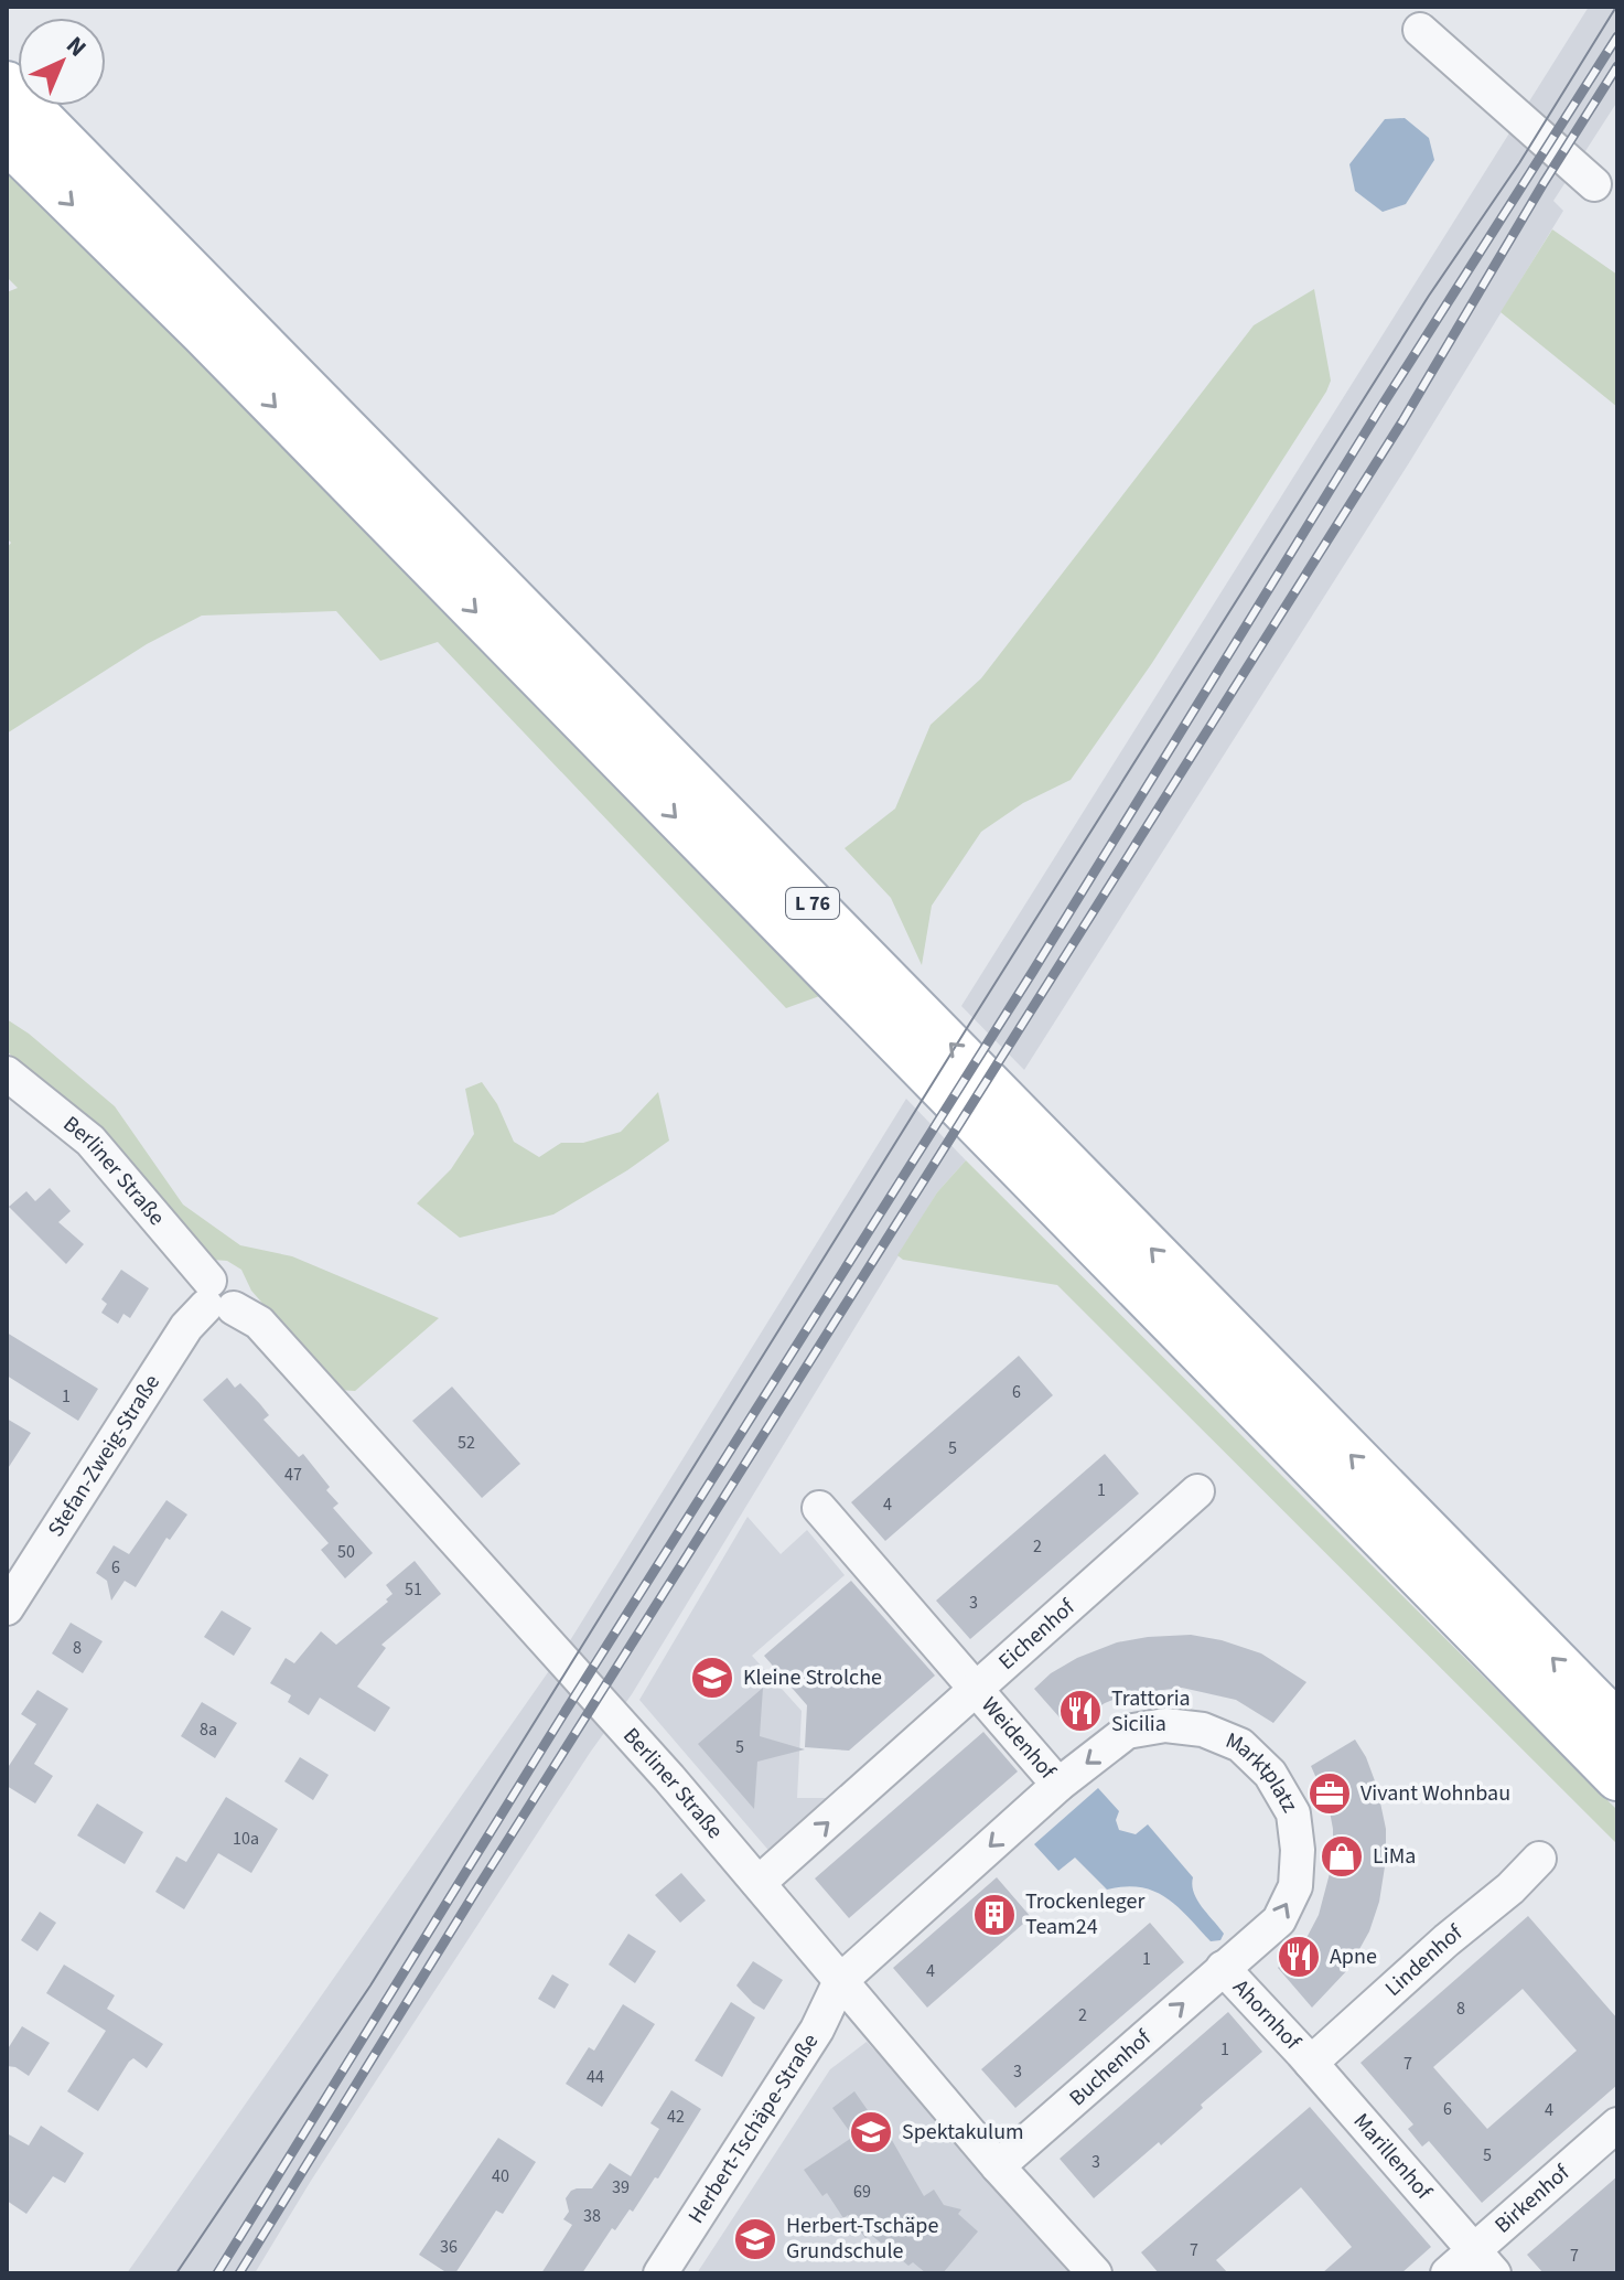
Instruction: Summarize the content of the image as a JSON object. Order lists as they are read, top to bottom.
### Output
{
  "streets": {
    "main road": ["L 76"],
    "street": [
      "Berliner Straße",
      "Stefan-Zweig-Straße",
      "Eichenhof",
      "Weidenhof",
      "Marktplatz",
      "Lindenhof",
      "Ahornhof",
      "Buchenhof",
      "Herbert-Tschäpe-Straße",
      "Marillenhof",
      "Birkenhof"
    ]
  },
  "crossings": [
    ["Berliner Straße", "Stefan-Zweig-Straße"],
    ["Berliner Straße", "Weidenhof"],
    ["Berliner Straße", "Buchenhof"],
    ["Berliner Straße", "Herbert-Tschäpe-Straße"],
    ["Eichenhof", "Weidenhof"],
    ["Weidenhof", "Marktplatz"],
    ["Weidenhof", "Herbert-Tschäpe-Straße"],
    ["Marktplatz", "Ahornhof"],
    ["Marktplatz", "Buchenhof"],
    ["Lindenhof", "Ahornhof"],
    ["Lindenhof", "Marillenhof"],
    ["Ahornhof", "Buchenhof"],
    ["Ahornhof", "Marillenhof"],
    ["Marillenhof", "Birkenhof"]
  ],
  "one_way": ["Buchenhof"],
  "places": {
    "school or university": ["Kleine Strolche", "Spektakulum", "Herbert-Tschäpe Grundschule"],
    "restaurant": ["Trattoria Sicilia", "Apne"],
    "office": ["Vivant Wohnbau"],
    "shop": ["LiMa"],
    "building": ["Trockenleger Team24"]
  },
  "house_numbers": [
    "6",
    "1",
    "52",
    "5",
    "47",
    "1",
    "4",
    "2",
    "50",
    "6",
    "51",
    "3",
    "8",
    "8a",
    "5",
    "10a",
    "1",
    "4",
    "8",
    "2",
    "1",
    "7",
    "3",
    "44",
    "6",
    "4",
    "42",
    "5",
    "3",
    "40",
    "39",
    "69",
    "38",
    "36",
    "7",
    "7"
  ],
  "north": "top right"
}
